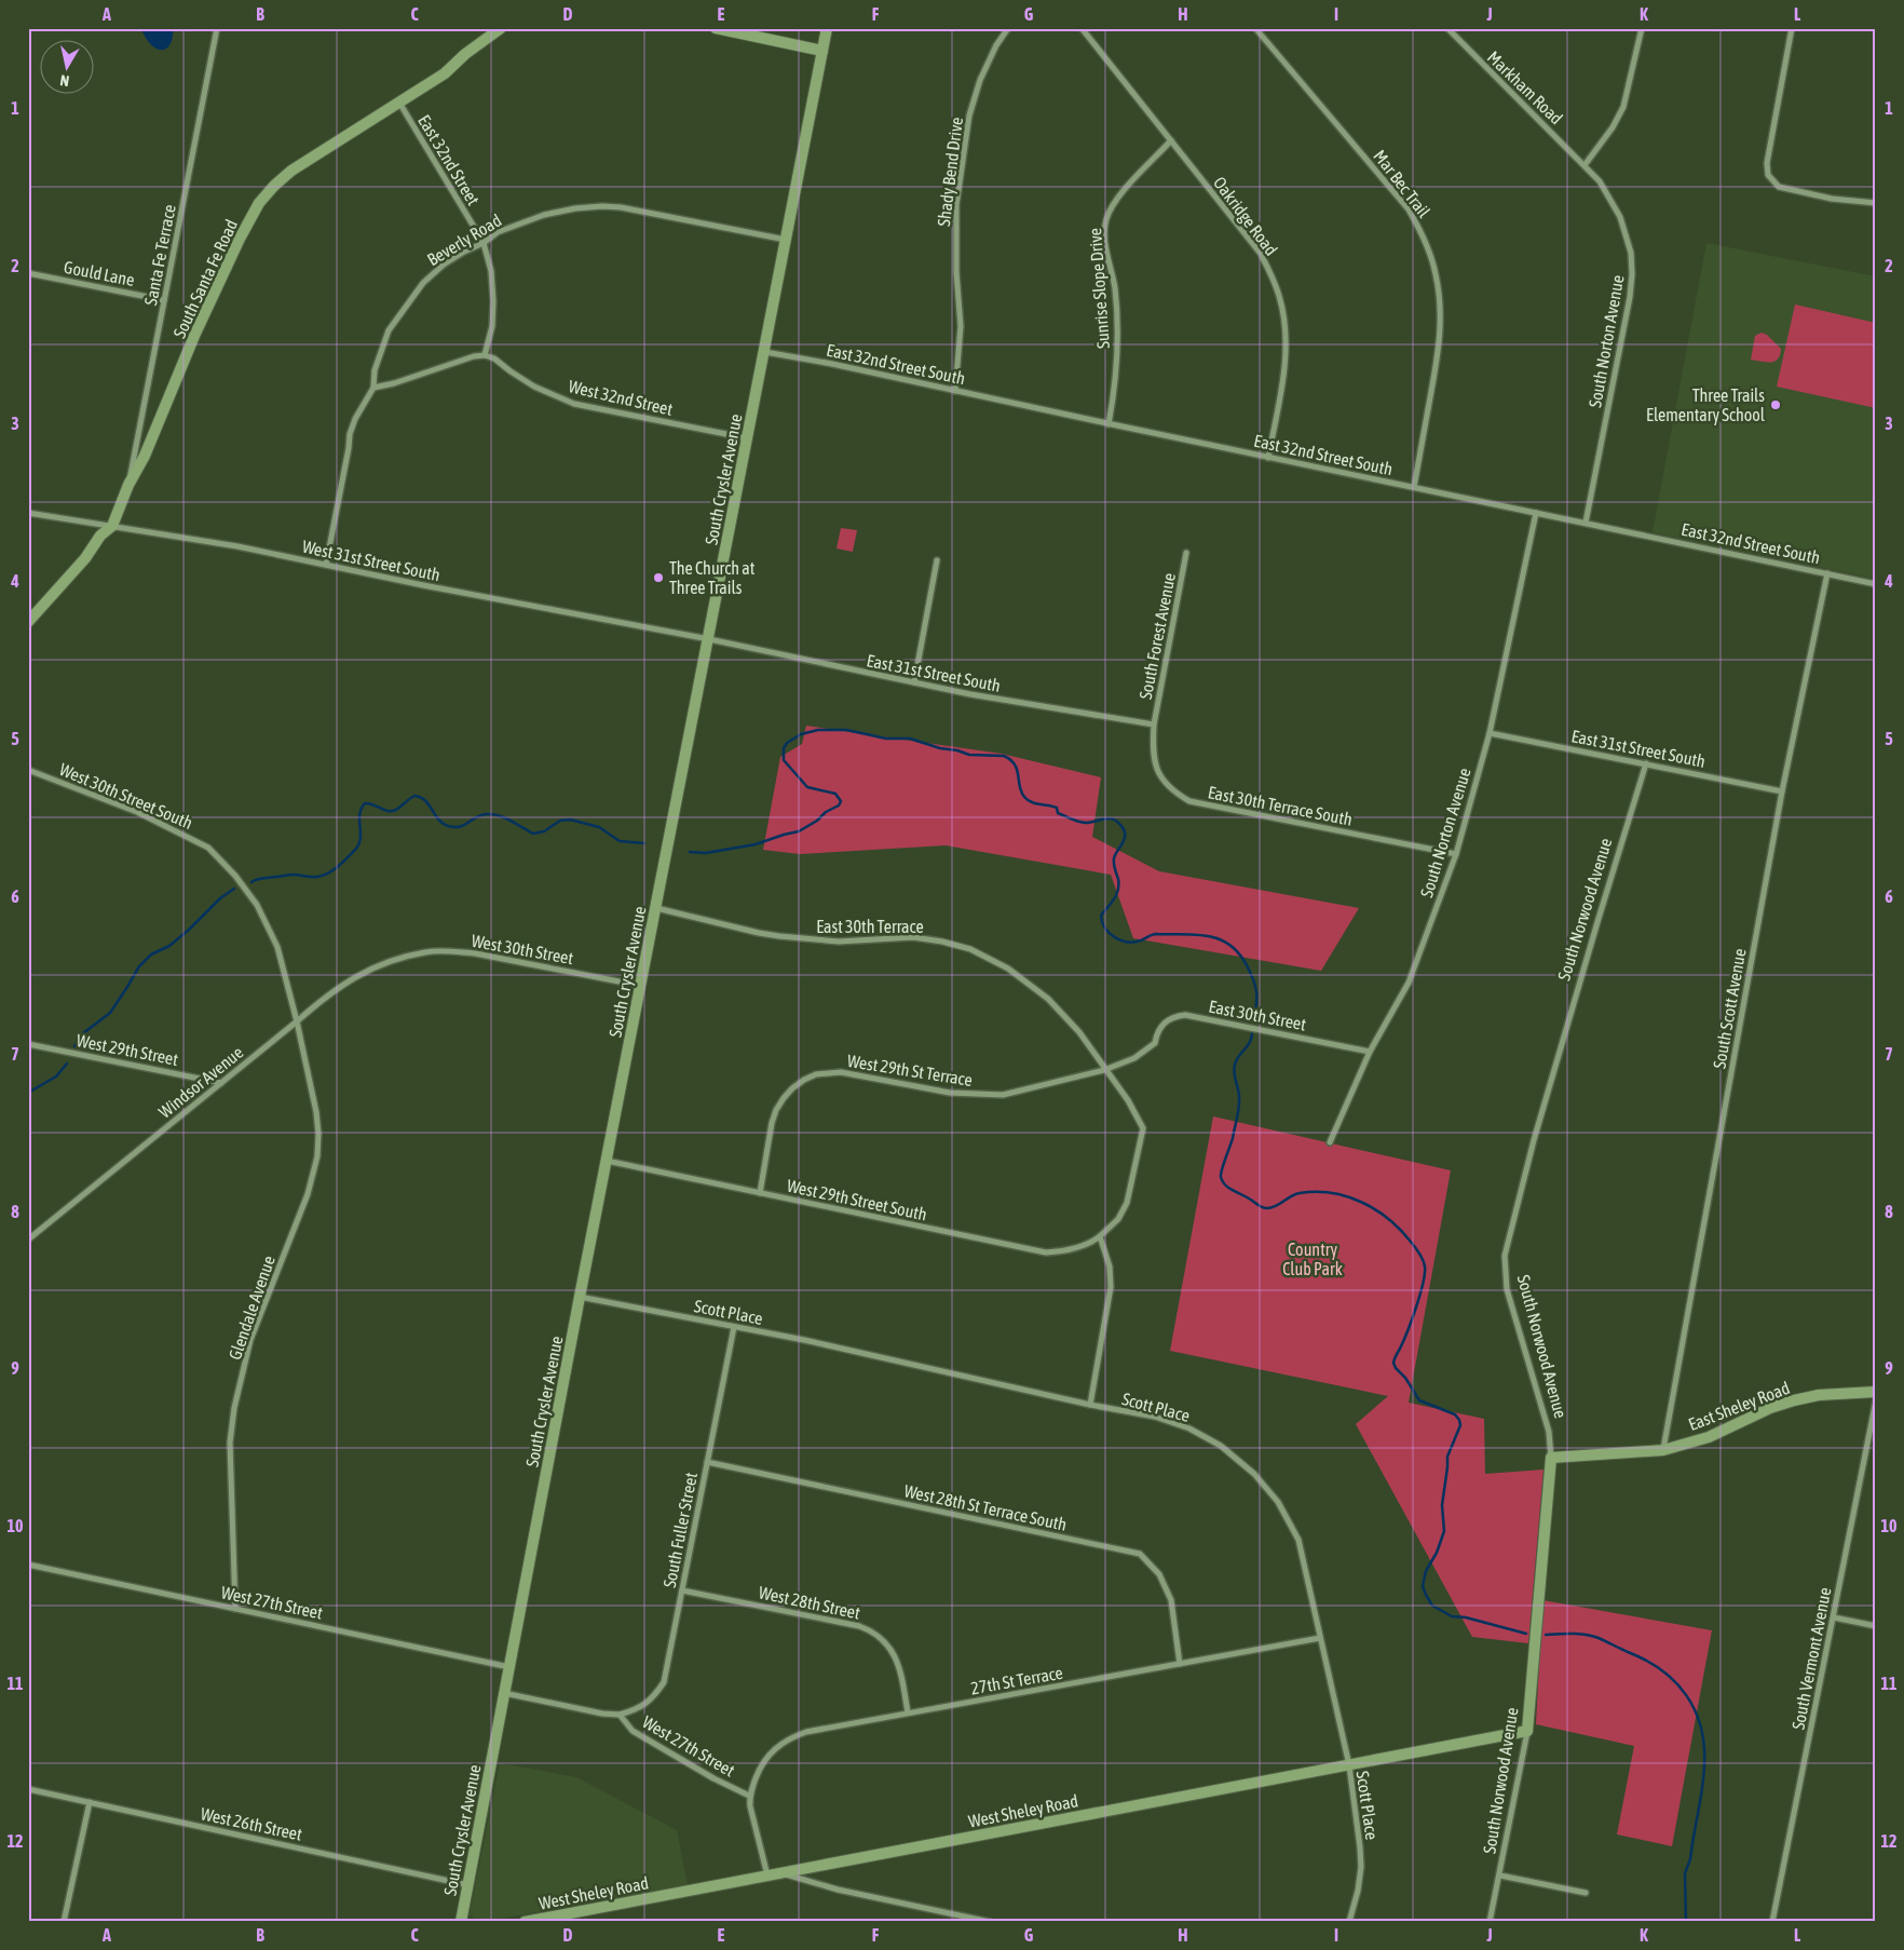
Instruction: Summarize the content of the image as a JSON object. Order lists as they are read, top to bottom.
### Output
{
  "streets": {
    "street": [
      "Markham Road",
      "East 32nd Street",
      "Shady Bend Drive",
      "Mar Bec Trail",
      "Oakridge Road",
      "Beverly Road",
      "Santa Fe Terrace",
      "Gould Lane",
      "South Santa Fe Road",
      "Sunrise Slope Drive",
      "South Norton Avenue",
      "East 32nd Street South",
      "West 32nd Street",
      "South Crysler Avenue",
      "West 31st Street South",
      "South Forest Avenue",
      "East 31st Street South",
      "West 30th Street South",
      "East 30th Terrace South",
      "South Norwood Avenue",
      "East 30th Terrace",
      "West 30th Street",
      "South Scott Avenue",
      "East 30th Street",
      "West 29th Street",
      "West 29th St Terrace",
      "Windsor Avenue",
      "West 29th Street South",
      "Glendale Avenue",
      "Scott Place",
      "East Sheley Road",
      "West 28th St Terrace South",
      "South Fuller Street",
      "West 27th Street",
      "West 28th Street",
      "South Vermont Avenue",
      "27th St Terrace",
      "West Sheley Road",
      "West 26th Street"
    ]
  },
  "crossings": [
    ["Markham Road", "South Norton Avenue"],
    ["East 32nd Street", "Beverly Road"],
    ["East 32nd Street", "South Santa Fe Road"],
    ["East 32nd Street", "West 32nd Street"],
    ["Shady Bend Drive", "East 32nd Street South"],
    ["Mar Bec Trail", "East 32nd Street South"],
    ["Oakridge Road", "Sunrise Slope Drive"],
    ["Oakridge Road", "East 32nd Street South"],
    ["Beverly Road", "South Crysler Avenue"],
    ["Beverly Road", "West 31st Street South"],
    ["Santa Fe Terrace", "Gould Lane"],
    ["Santa Fe Terrace", "South Santa Fe Road"],
    ["South Santa Fe Road", "West 31st Street South"],
    ["Sunrise Slope Drive", "East 32nd Street South"],
    ["South Norton Avenue", "East 32nd Street South"],
    ["South Norton Avenue", "East 31st Street South"],
    ["South Norton Avenue", "East 30th Terrace South"],
    ["South Norton Avenue", "East 30th Street"],
    ["East 32nd Street South", "South Crysler Avenue"],
    ["East 32nd Street South", "South Scott Avenue"],
    ["West 32nd Street", "South Crysler Avenue"],
    ["South Crysler Avenue", "West 31st Street South"],
    ["South Crysler Avenue", "East 31st Street South"],
    ["South Crysler Avenue", "East 30th Terrace"],
    ["South Crysler Avenue", "West 30th Street"],
    ["South Crysler Avenue", "West 29th Street South"],
    ["South Crysler Avenue", "Scott Place"],
    ["South Crysler Avenue", "West 27th Street"],
    ["South Crysler Avenue", "West 26th Street"],
    ["West 31st Street South", "East 31st Street South"],
    ["South Forest Avenue", "East 31st Street South"],
    ["South Forest Avenue", "East 30th Terrace South"],
    ["East 31st Street South", "East 30th Terrace South"],
    ["East 31st Street South", "South Norwood Avenue"],
    ["East 31st Street South", "South Scott Avenue"],
    ["West 30th Street South", "Windsor Avenue"],
    ["West 30th Street South", "Glendale Avenue"],
    ["South Norwood Avenue", "East Sheley Road"],
    ["South Norwood Avenue", "West Sheley Road"],
    ["East 30th Terrace", "West 29th St Terrace"],
    ["East 30th Terrace", "West 29th Street South"],
    ["West 30th Street", "Windsor Avenue"],
    ["South Scott Avenue", "East Sheley Road"],
    ["East 30th Street", "West 29th St Terrace"],
    ["West 29th Street", "Windsor Avenue"],
    ["West 29th St Terrace", "West 29th Street South"],
    ["Windsor Avenue", "Glendale Avenue"],
    ["Glendale Avenue", "West 27th Street"],
    ["Scott Place", "South Fuller Street"],
    ["Scott Place", "27th St Terrace"],
    ["Scott Place", "West Sheley Road"],
    ["West 28th St Terrace South", "South Fuller Street"],
    ["West 28th St Terrace South", "27th St Terrace"],
    ["South Fuller Street", "West 27th Street"],
    ["South Fuller Street", "West 28th Street"],
    ["West 27th Street", "27th St Terrace"],
    ["West 27th Street", "West Sheley Road"],
    ["West 28th Street", "27th St Terrace"]
  ],
  "parks": ["Country Club Park"],
  "places": ["Three Trails Elementary School", "The Church at Three Trails"],
  "north": "bottom",
  "grid": {
    "columns": [
      "A",
      "B",
      "C",
      "D",
      "E",
      "F",
      "G",
      "H",
      "I",
      "J",
      "K",
      "L"
    ],
    "rows": [
      "1",
      "2",
      "3",
      "4",
      "5",
      "6",
      "7",
      "8",
      "9",
      "10",
      "11",
      "12"
    ]
  }
}
